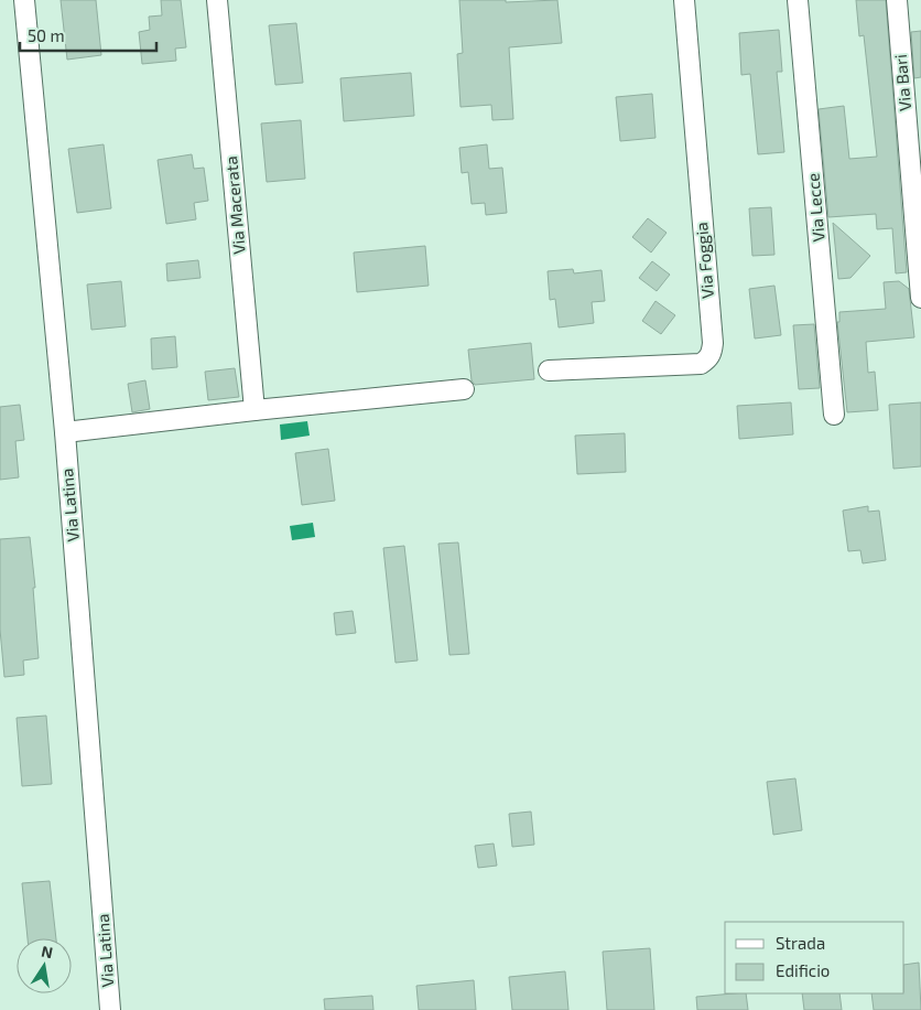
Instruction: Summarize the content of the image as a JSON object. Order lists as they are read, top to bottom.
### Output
{
  "streets": {
    "street": [
      "Via Bari",
      "Via Macerata",
      "Via Lecce",
      "Via Foggia",
      "Via Latina"
    ]
  },
  "legend": ["Strada", "Edificio"],
  "scale_bar": "50 m",
  "north": "top"
}
